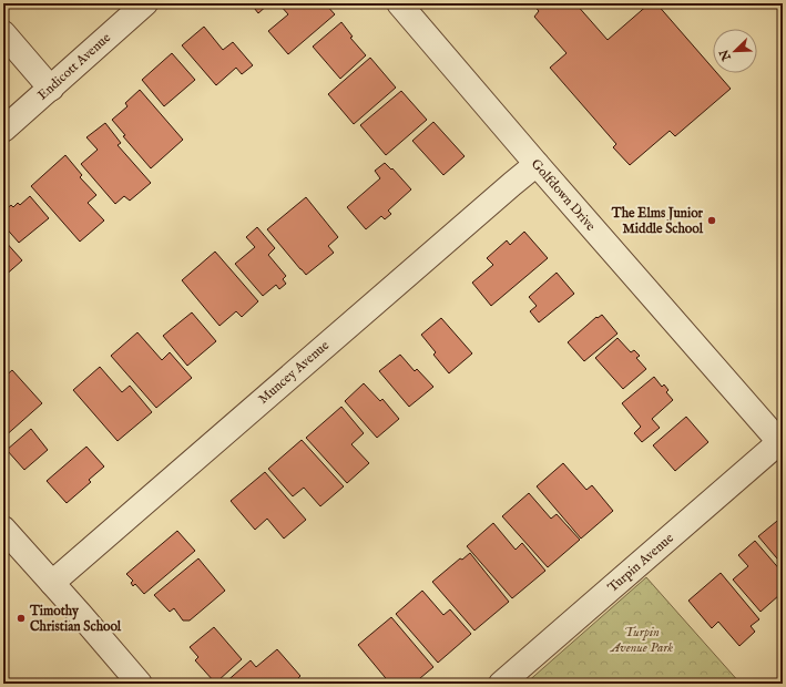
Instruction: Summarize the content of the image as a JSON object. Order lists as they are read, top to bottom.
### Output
{
  "streets": {
    "street": [
      "Endicott Avenue",
      "Golfdown Drive",
      "Muncey Avenue",
      "Turpin Avenue"
    ]
  },
  "crossings": [
    ["Golfdown Drive", "Muncey Avenue"],
    ["Golfdown Drive", "Turpin Avenue"]
  ],
  "parks": ["Turpin Avenue Park"],
  "places": ["The Elms Junior Middle School", "Timothy Christian School"],
  "north": "bottom left"
}
